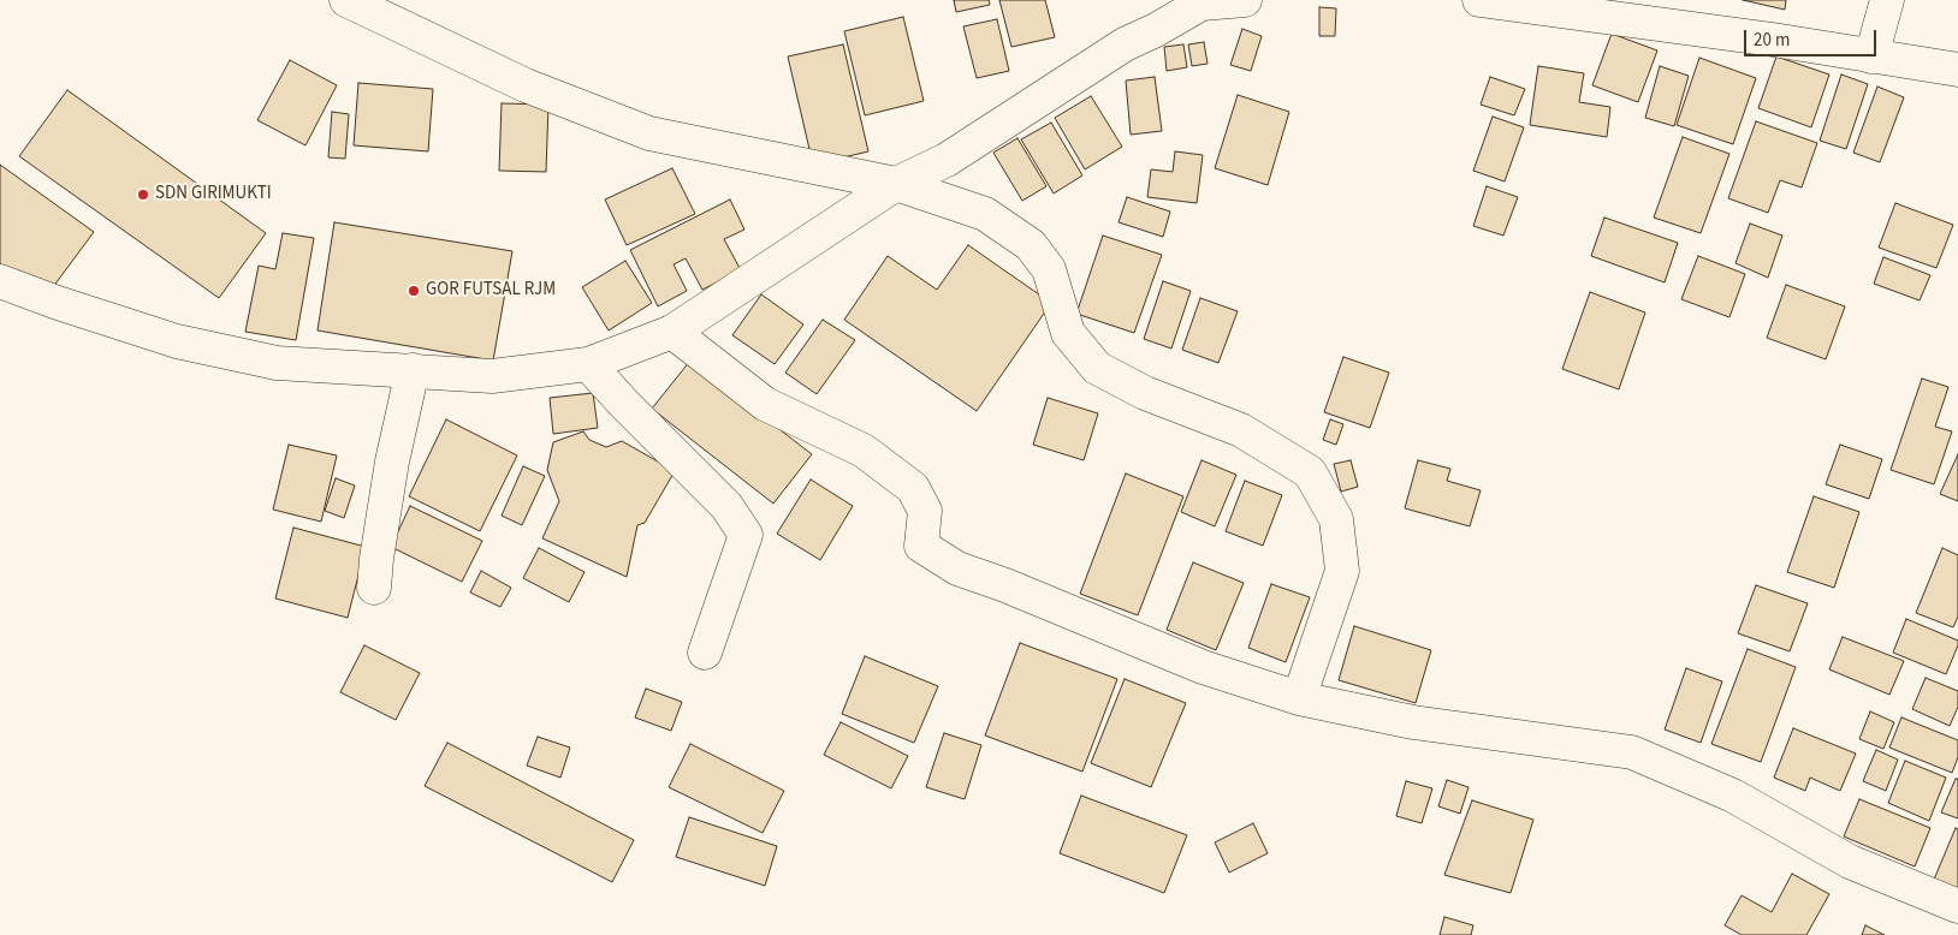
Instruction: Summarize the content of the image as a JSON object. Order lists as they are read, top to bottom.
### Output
{
  "places": ["SDN GIRIMUKTI", "GOR FUTSAL RJM"],
  "scale_bar": "20 m"
}
